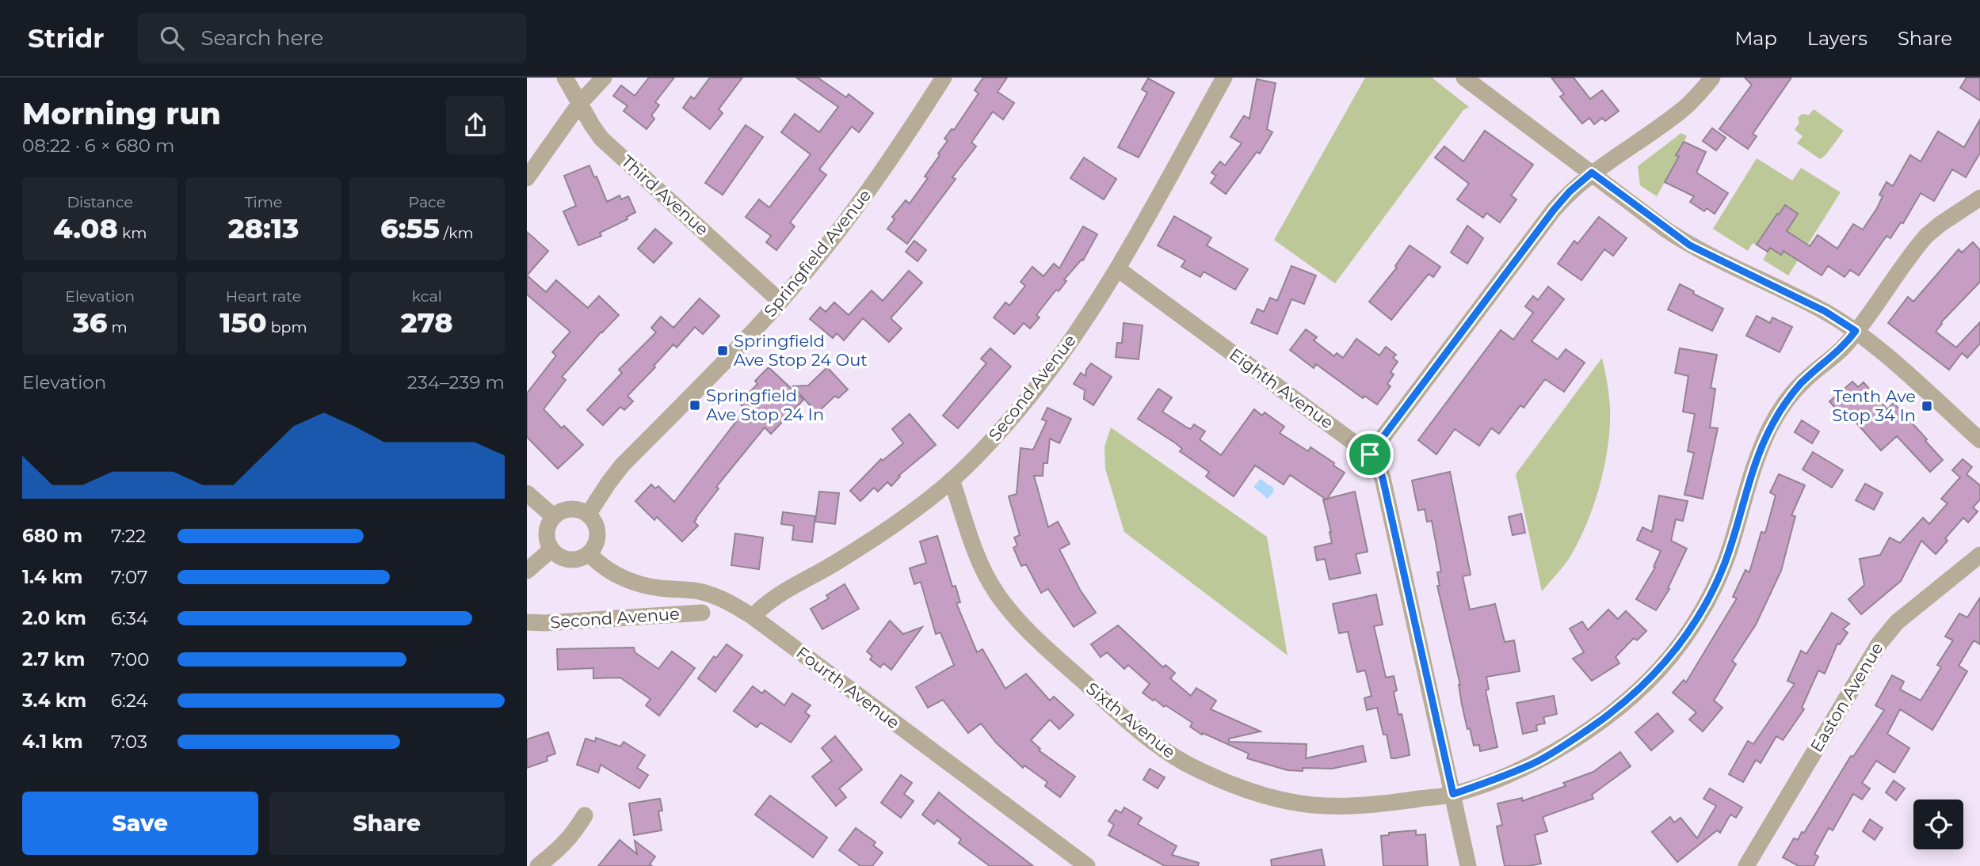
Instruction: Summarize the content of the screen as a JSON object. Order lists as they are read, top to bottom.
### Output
{
  "streets": {
    "street": [
      "Third Avenue",
      "Springfield Avenue",
      "Second Avenue",
      "Eighth Avenue",
      "Fourth Avenue",
      "Easton Avenue",
      "Sixth Avenue"
    ]
  },
  "crossings": [
    ["Third Avenue", "Springfield Avenue"],
    ["Springfield Avenue", "Fourth Avenue"],
    ["Second Avenue", "Eighth Avenue"],
    ["Second Avenue", "Fourth Avenue"],
    ["Second Avenue", "Sixth Avenue"],
    ["Eighth Avenue", "Sixth Avenue"]
  ],
  "places": {
    "transit": ["Springfield Ave Stop 24 Out", "Springfield Ave Stop 24 In", "Tenth Ave Stop 34 In"]
  },
  "page": {
    "header": "Stridr",
    "search": "Search here",
    "nav": ["Map", "Layers", "Share"],
    "heading": ["Morning run", "08:22 · 6 × 680 m"],
    "stats": [
      ["Distance", "4.08 km"],
      ["Time", "28:13"],
      ["Pace", "6:55 /km"],
      ["Elevation", "36 m"],
      ["Heart rate", "150 bpm"],
      ["kcal", "278"]
    ],
    "chart": ["Elevation", "234–239 m"],
    "list": [
      {
        "name": "680 m",
        "note": "7:22"
      },
      {
        "name": "1.4 km",
        "note": "7:07"
      },
      {
        "name": "2.0 km",
        "note": "6:34"
      },
      {
        "name": "2.7 km",
        "note": "7:00"
      },
      {
        "name": "3.4 km",
        "note": "6:24"
      },
      {
        "name": "4.1 km",
        "note": "7:03"
      }
    ],
    "buttons": ["Save", "Share"]
  }
}
